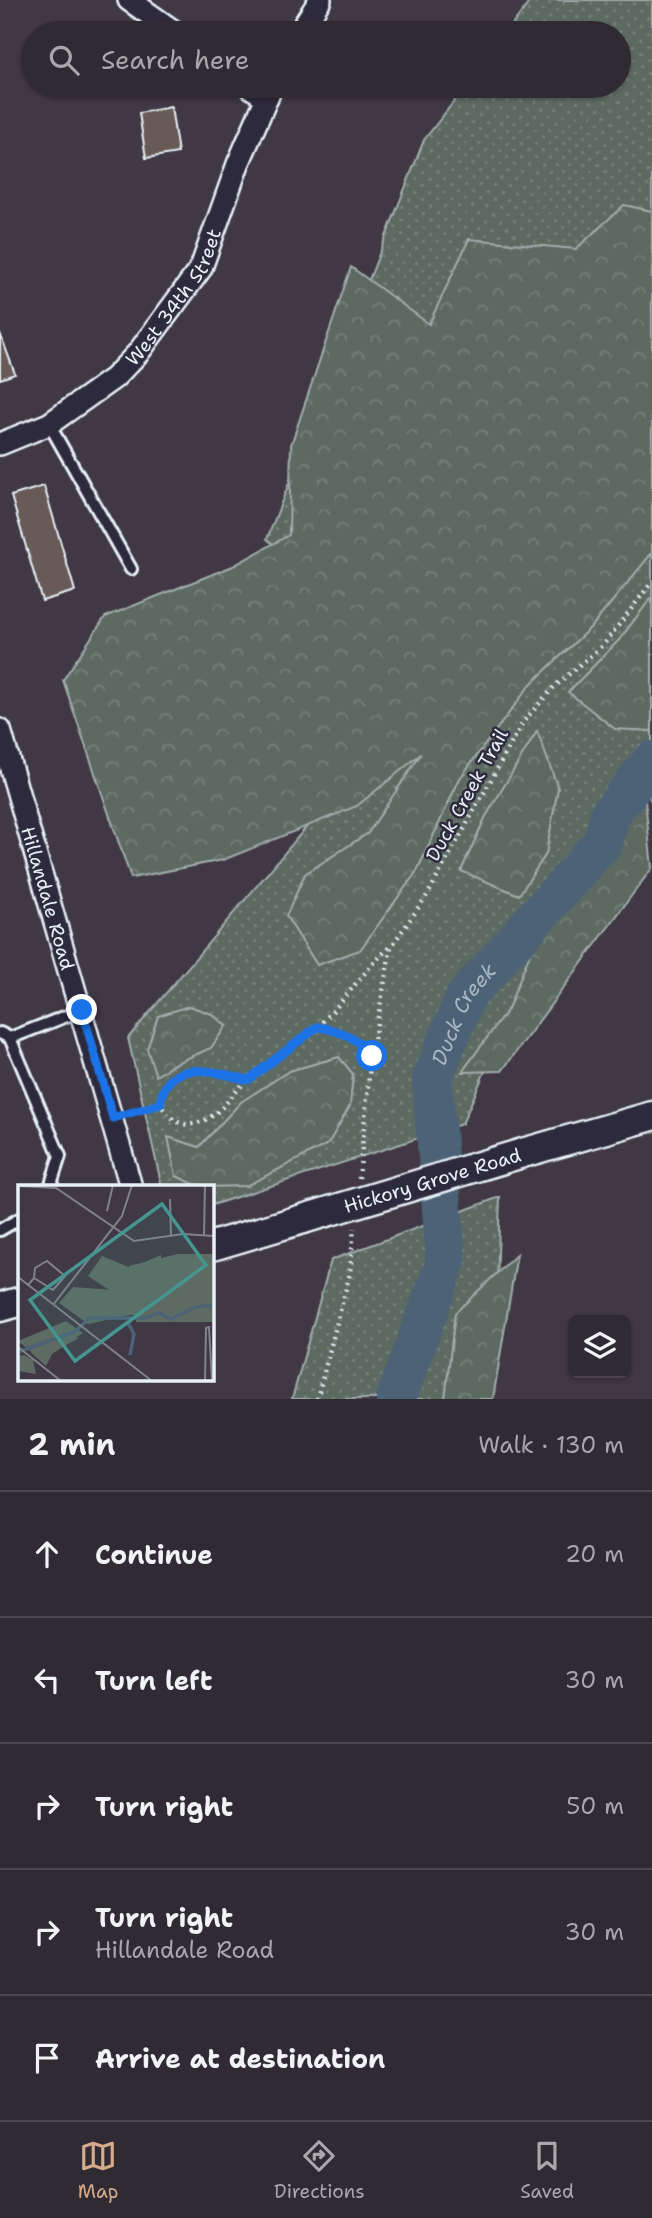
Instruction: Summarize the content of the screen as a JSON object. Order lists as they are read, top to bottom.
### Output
{
  "streets": {
    "main road": ["Hickory Grove Road"],
    "street": ["West 34th Street", "Hillandale Road"],
    "path": ["Duck Creek Trail"]
  },
  "water": ["Duck Creek"],
  "page": {
    "search": "Search here",
    "heading": ["2 min", "Walk · 130 m"],
    "list": [
      ["Continue", "20 m"],
      ["Turn left", "30 m"],
      ["Turn right", "50 m"],
      ["Turn right", "Hillandale Road", "30 m"],
      "Arrive at destination"
    ],
    "nav": ["Map", "Directions", "Saved"]
  }
}
